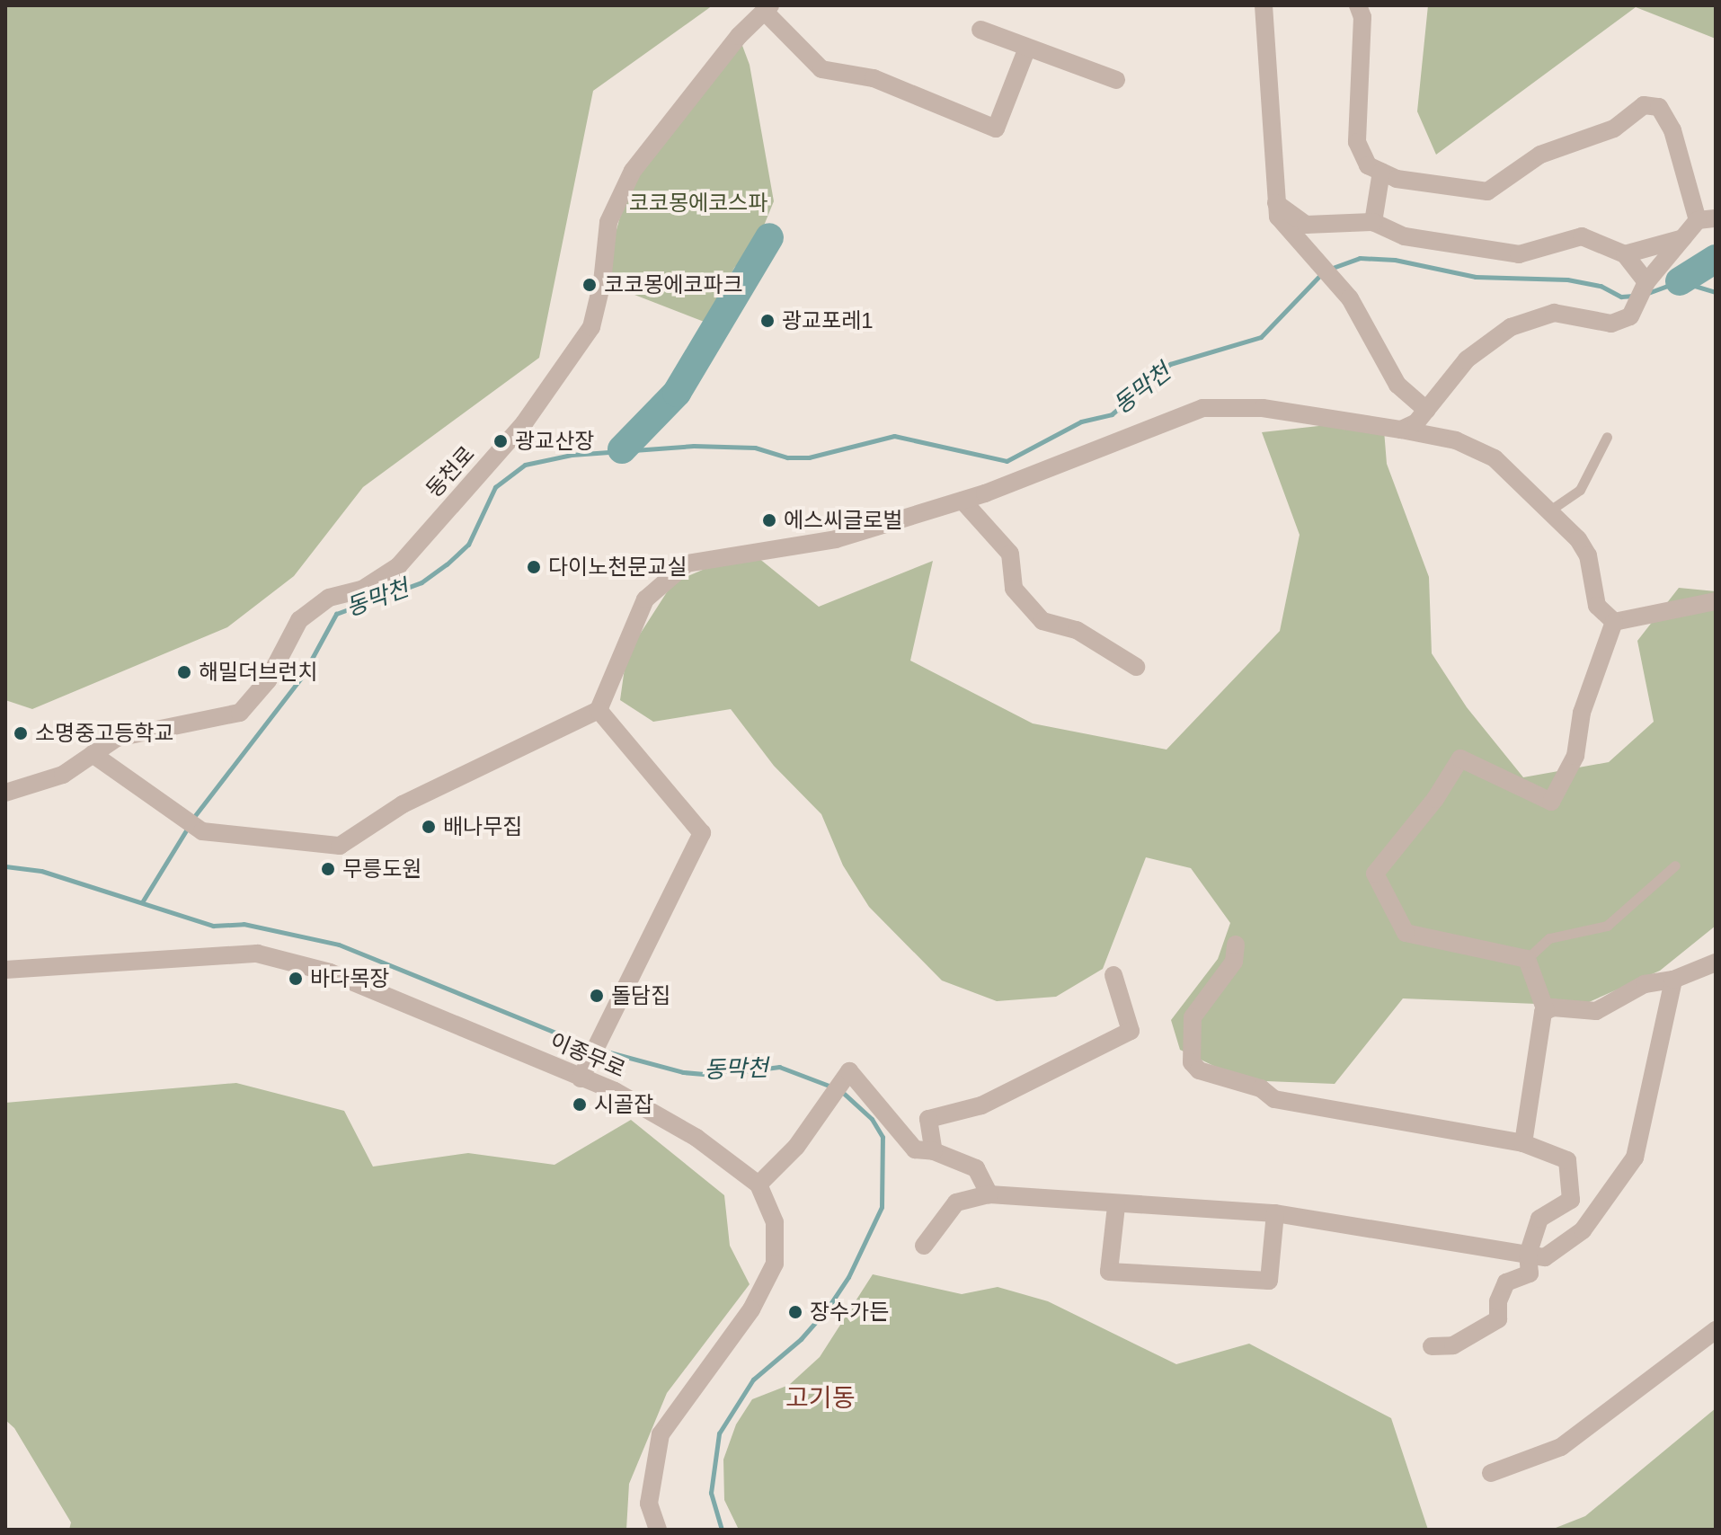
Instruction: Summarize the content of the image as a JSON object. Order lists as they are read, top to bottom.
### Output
{
  "streets": {
    "street": ["동천로", "이종무로"]
  },
  "districts": ["고기동"],
  "water": ["동막천"],
  "parks": ["코코몽에코스파"],
  "places": [
    "코코몽에코파크",
    "광교포레1",
    "광교산장",
    "에스씨글로벌",
    "다이노천문교실",
    "해밀더브런치",
    "소명중고등학교",
    "배나무집",
    "무릉도원",
    "바다목장",
    "돌담집",
    "시골잡",
    "장수가든"
  ]
}
